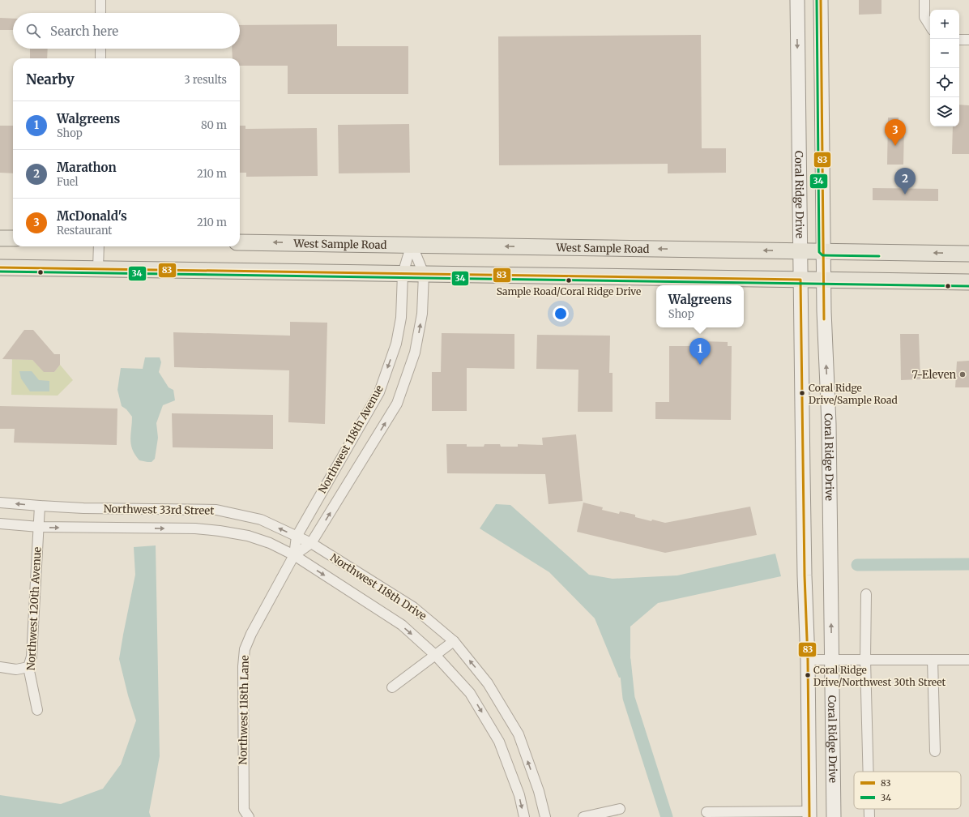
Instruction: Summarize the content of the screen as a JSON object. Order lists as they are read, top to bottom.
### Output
{
  "streets": {
    "main road": ["Coral Ridge Drive", "West Sample Road"],
    "street": [
      "Northwest 118th Avenue",
      "Northwest 33rd Street",
      "Northwest 118th Drive",
      "Northwest 120th Avenue",
      "Northwest 118th Lane"
    ]
  },
  "crossings": [
    ["Coral Ridge Drive", "West Sample Road"],
    ["West Sample Road", "Northwest 118th Avenue"],
    ["Northwest 118th Avenue", "Northwest 33rd Street"],
    ["Northwest 118th Avenue", "Northwest 118th Drive"],
    ["Northwest 118th Avenue", "Northwest 118th Lane"],
    ["Northwest 33rd Street", "Northwest 118th Drive"],
    ["Northwest 33rd Street", "Northwest 120th Avenue"],
    ["Northwest 33rd Street", "Northwest 118th Lane"],
    ["Northwest 118th Drive", "Northwest 118th Lane"]
  ],
  "places": [
    "Sample Road/Coral Ridge Drive",
    "7-Eleven",
    "Coral Ridge Drive/Sample Road",
    "Coral Ridge Drive/Northwest 30th Street"
  ],
  "lines": ["transit line 83", "transit line 34"],
  "legend": ["83", "34"],
  "page": {
    "map_buttons": ["+", "−"],
    "search": "Search here",
    "heading": ["Nearby", "3 results"],
    "list": [
      {
        "mark": "1",
        "name": "Walgreens",
        "note": "Shop",
        "value": "80 m"
      },
      {
        "mark": "2",
        "name": "Marathon",
        "note": "Fuel",
        "value": "210 m"
      },
      {
        "mark": "3",
        "name": "McDonald's",
        "note": "Restaurant",
        "value": "210 m"
      }
    ],
    "pins": ["3", "2", "1"],
    "popup": ["Walgreens", "Shop"]
  }
}
